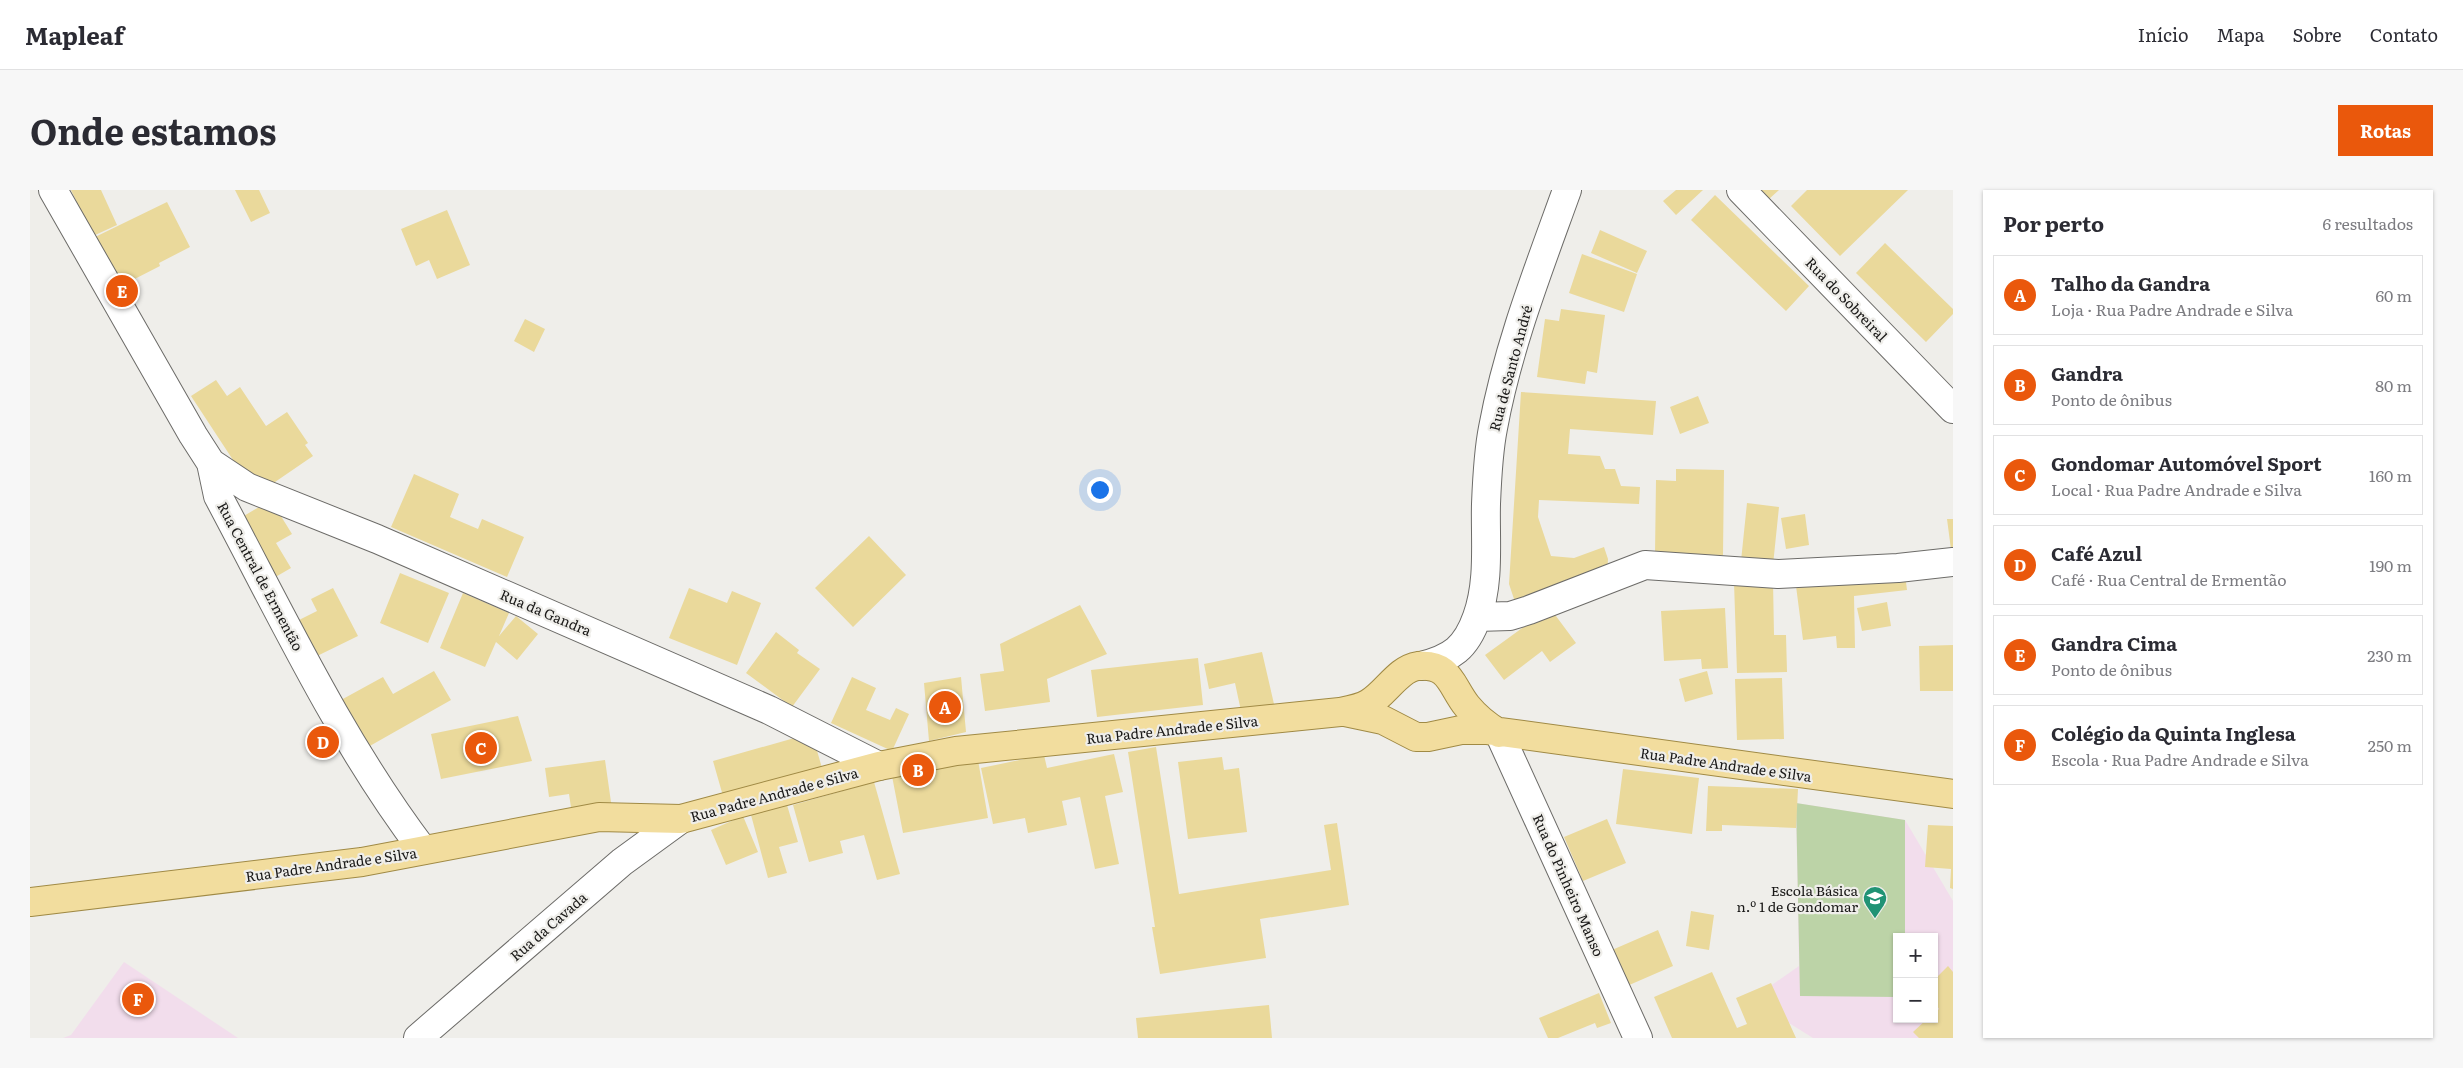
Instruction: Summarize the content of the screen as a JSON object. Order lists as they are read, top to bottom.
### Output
{
  "streets": {
    "main road": ["Rua Padre Andrade e Silva"],
    "street": [
      "Rua do Sobreiral",
      "Rua de Santo André",
      "Rua Central de Ermentão",
      "Rua da Gandra",
      "Rua do Pinheiro Manso",
      "Rua da Cavada"
    ]
  },
  "crossings": [
    ["Rua de Santo André", "Rua Padre Andrade e Silva"],
    ["Rua Central de Ermentão", "Rua da Gandra"],
    ["Rua Central de Ermentão", "Rua Padre Andrade e Silva"],
    ["Rua da Gandra", "Rua Padre Andrade e Silva"],
    ["Rua Padre Andrade e Silva", "Rua do Pinheiro Manso"],
    ["Rua Padre Andrade e Silva", "Rua da Cavada"]
  ],
  "places": {
    "school or university": ["Escola Básica n.º 1 de Gondomar"]
  },
  "page": {
    "header": "Mapleaf",
    "nav": [
      "Início",
      "Mapa",
      "Sobre",
      "Contato"
    ],
    "title": "Onde estamos",
    "buttons": "Rotas",
    "heading": ["Por perto", "6 resultados"],
    "list": [
      {
        "mark": "A",
        "name": "Talho da Gandra",
        "note": "Loja · Rua Padre Andrade e Silva",
        "value": "60 m"
      },
      {
        "mark": "B",
        "name": "Gandra",
        "note": "Ponto de ônibus",
        "value": "80 m"
      },
      {
        "mark": "C",
        "name": "Gondomar Automóvel Sport",
        "note": "Local · Rua Padre Andrade e Silva",
        "value": "160 m"
      },
      {
        "mark": "D",
        "name": "Café Azul",
        "note": "Café · Rua Central de Ermentão",
        "value": "190 m"
      },
      {
        "mark": "E",
        "name": "Gandra Cima",
        "note": "Ponto de ônibus",
        "value": "230 m"
      },
      {
        "mark": "F",
        "name": "Colégio da Quinta Inglesa",
        "note": "Escola · Rua Padre Andrade e Silva",
        "value": "250 m"
      }
    ],
    "pins": [
      "E",
      "A",
      "D",
      "C",
      "B",
      "F"
    ],
    "map_buttons": ["+", "−"]
  }
}
